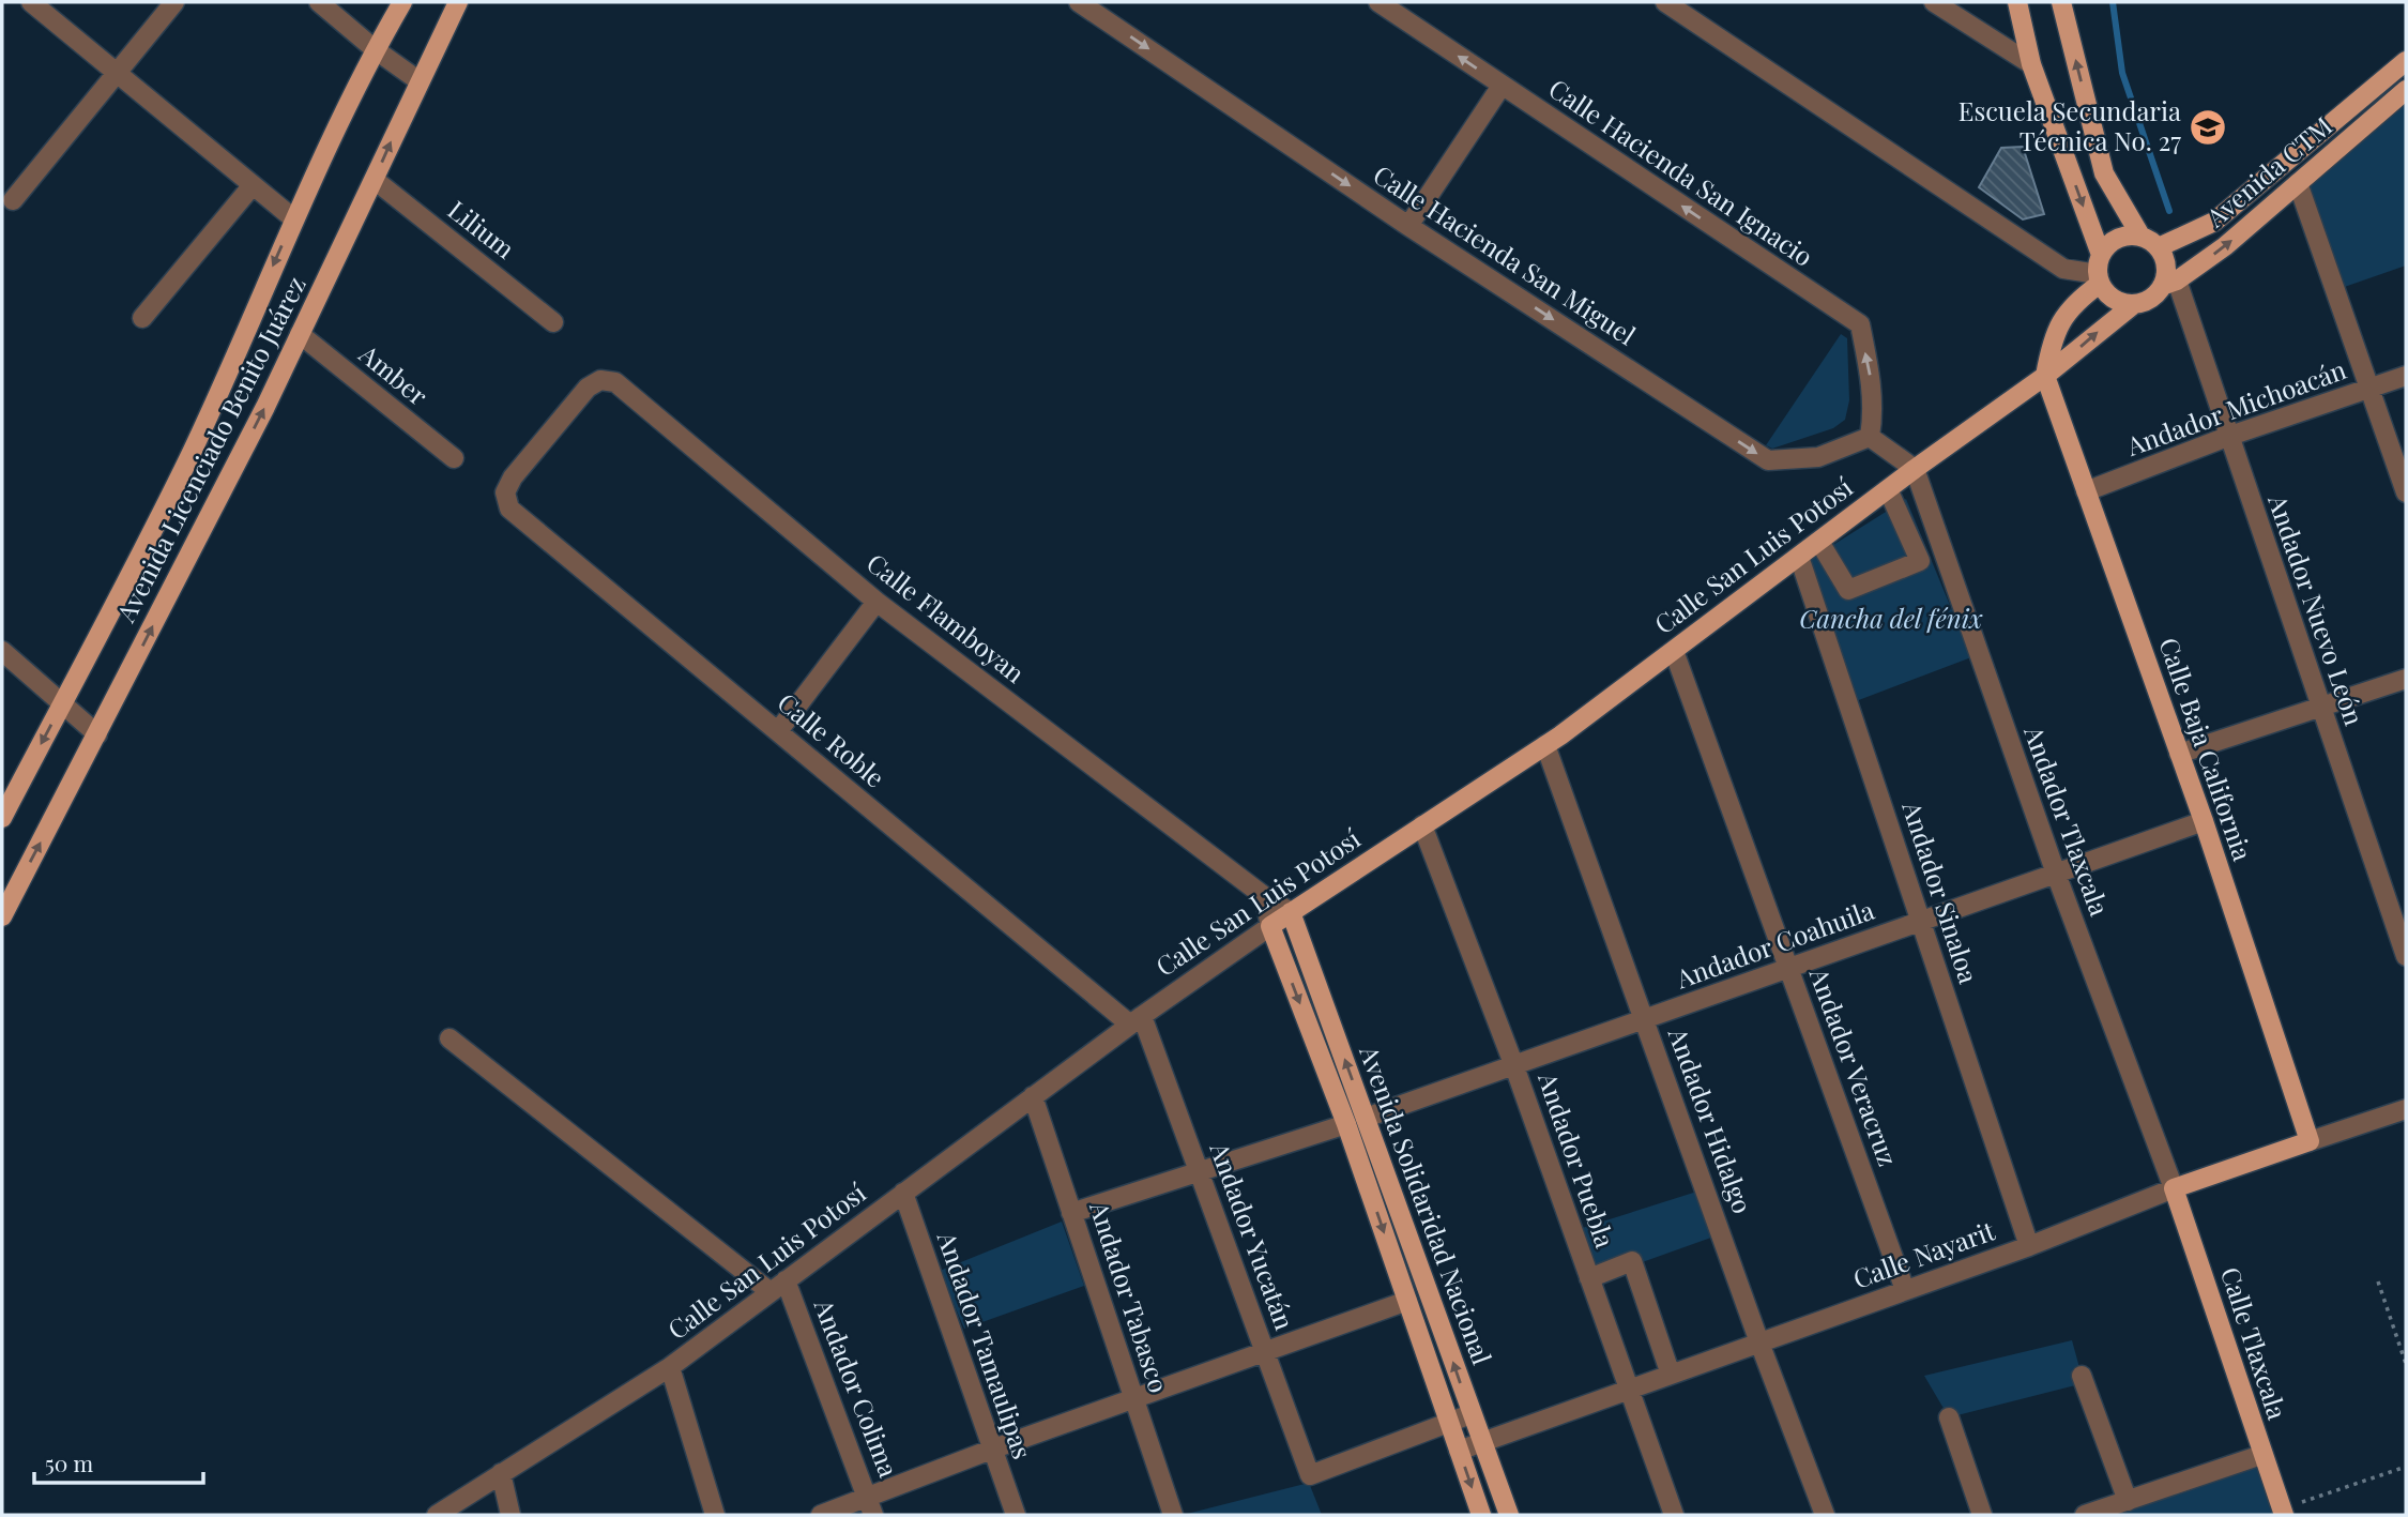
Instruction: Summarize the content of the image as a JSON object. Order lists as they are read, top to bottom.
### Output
{
  "streets": {
    "main road": [
      "Avenida CTM",
      "Avenida Licenciado Benito Juárez",
      "Calle San Luis Potosí",
      "Calle Baja California",
      "Avenida Solidaridad Nacional",
      "Calle Nayarit",
      "Calle Tlaxcala"
    ],
    "street": [
      "Calle Hacienda San Ignacio",
      "Lilium",
      "Calle Hacienda San Miguel",
      "Amber",
      "Andador Michoacán",
      "Andador Nuevo León",
      "Calle Flamboyan",
      "Calle Roble",
      "Andador Tlaxcala",
      "Andador Sinaloa",
      "Andador Coahuila",
      "Andador Veracruz",
      "Andador Hidalgo",
      "Andador Puebla",
      "Andador Yucatán",
      "Andador Tabasco",
      "Andador Tamaulipas",
      "Andador Colima"
    ]
  },
  "crossings": [
    ["Avenida CTM", "Calle San Luis Potosí"],
    ["Avenida CTM", "Andador Nuevo León"],
    ["Calle Hacienda San Ignacio", "Calle Hacienda San Miguel"],
    ["Lilium", "Avenida Licenciado Benito Juárez"],
    ["Amber", "Avenida Licenciado Benito Juárez"],
    ["Andador Michoacán", "Andador Nuevo León"],
    ["Andador Michoacán", "Calle Baja California"],
    ["Calle San Luis Potosí", "Andador Nuevo León"],
    ["Calle San Luis Potosí", "Calle Flamboyan"],
    ["Calle San Luis Potosí", "Calle Roble"],
    ["Calle San Luis Potosí", "Calle Baja California"],
    ["Calle San Luis Potosí", "Andador Tlaxcala"],
    ["Calle San Luis Potosí", "Andador Sinaloa"],
    ["Calle San Luis Potosí", "Andador Veracruz"],
    ["Calle San Luis Potosí", "Andador Hidalgo"],
    ["Calle San Luis Potosí", "Andador Puebla"],
    ["Calle San Luis Potosí", "Avenida Solidaridad Nacional"],
    ["Calle San Luis Potosí", "Andador Yucatán"],
    ["Calle San Luis Potosí", "Andador Tabasco"],
    ["Calle San Luis Potosí", "Andador Tamaulipas"],
    ["Calle San Luis Potosí", "Andador Colima"],
    ["Calle Flamboyan", "Calle Roble"],
    ["Calle Flamboyan", "Avenida Solidaridad Nacional"],
    ["Calle Roble", "Andador Yucatán"],
    ["Calle Baja California", "Andador Coahuila"],
    ["Calle Baja California", "Calle Nayarit"],
    ["Andador Tlaxcala", "Andador Coahuila"],
    ["Andador Tlaxcala", "Calle Nayarit"],
    ["Andador Tlaxcala", "Calle Tlaxcala"],
    ["Andador Sinaloa", "Andador Coahuila"],
    ["Andador Sinaloa", "Calle Nayarit"],
    ["Andador Coahuila", "Andador Veracruz"],
    ["Andador Coahuila", "Andador Hidalgo"],
    ["Andador Coahuila", "Andador Puebla"],
    ["Andador Coahuila", "Avenida Solidaridad Nacional"],
    ["Andador Veracruz", "Calle Nayarit"],
    ["Andador Hidalgo", "Calle Nayarit"],
    ["Andador Puebla", "Calle Nayarit"],
    ["Avenida Solidaridad Nacional", "Andador Yucatán"],
    ["Avenida Solidaridad Nacional", "Calle Nayarit"],
    ["Calle Nayarit", "Calle Tlaxcala"]
  ],
  "one_way": ["Calle Hacienda San Miguel"],
  "parks": ["Cancha del fénix"],
  "places": {
    "school or university": ["Escuela Secundaria Técnica No. 27"]
  },
  "scale_bar": "50 m"
}
